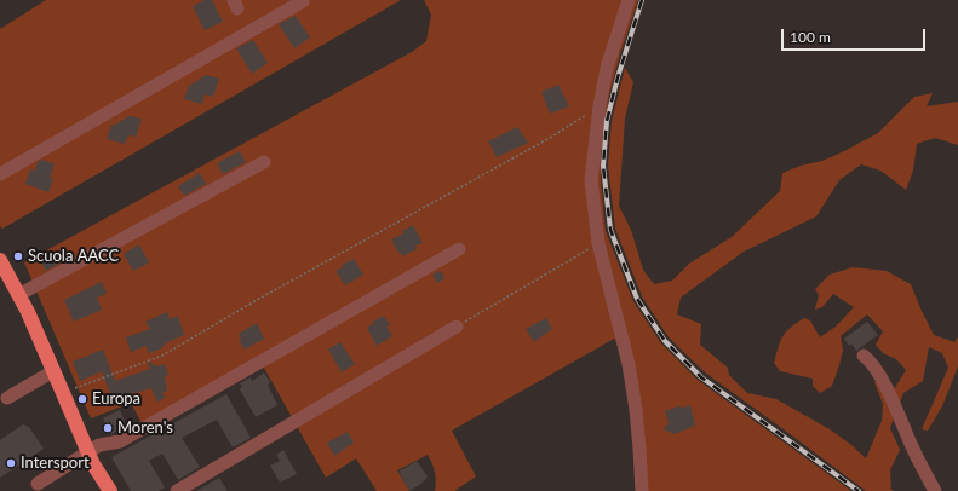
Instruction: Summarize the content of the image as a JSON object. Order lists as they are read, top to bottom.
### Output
{
  "places": [
    "Scuola AACC",
    "Europa",
    "Moren's",
    "Intersport"
  ],
  "scale_bar": "100 m"
}
